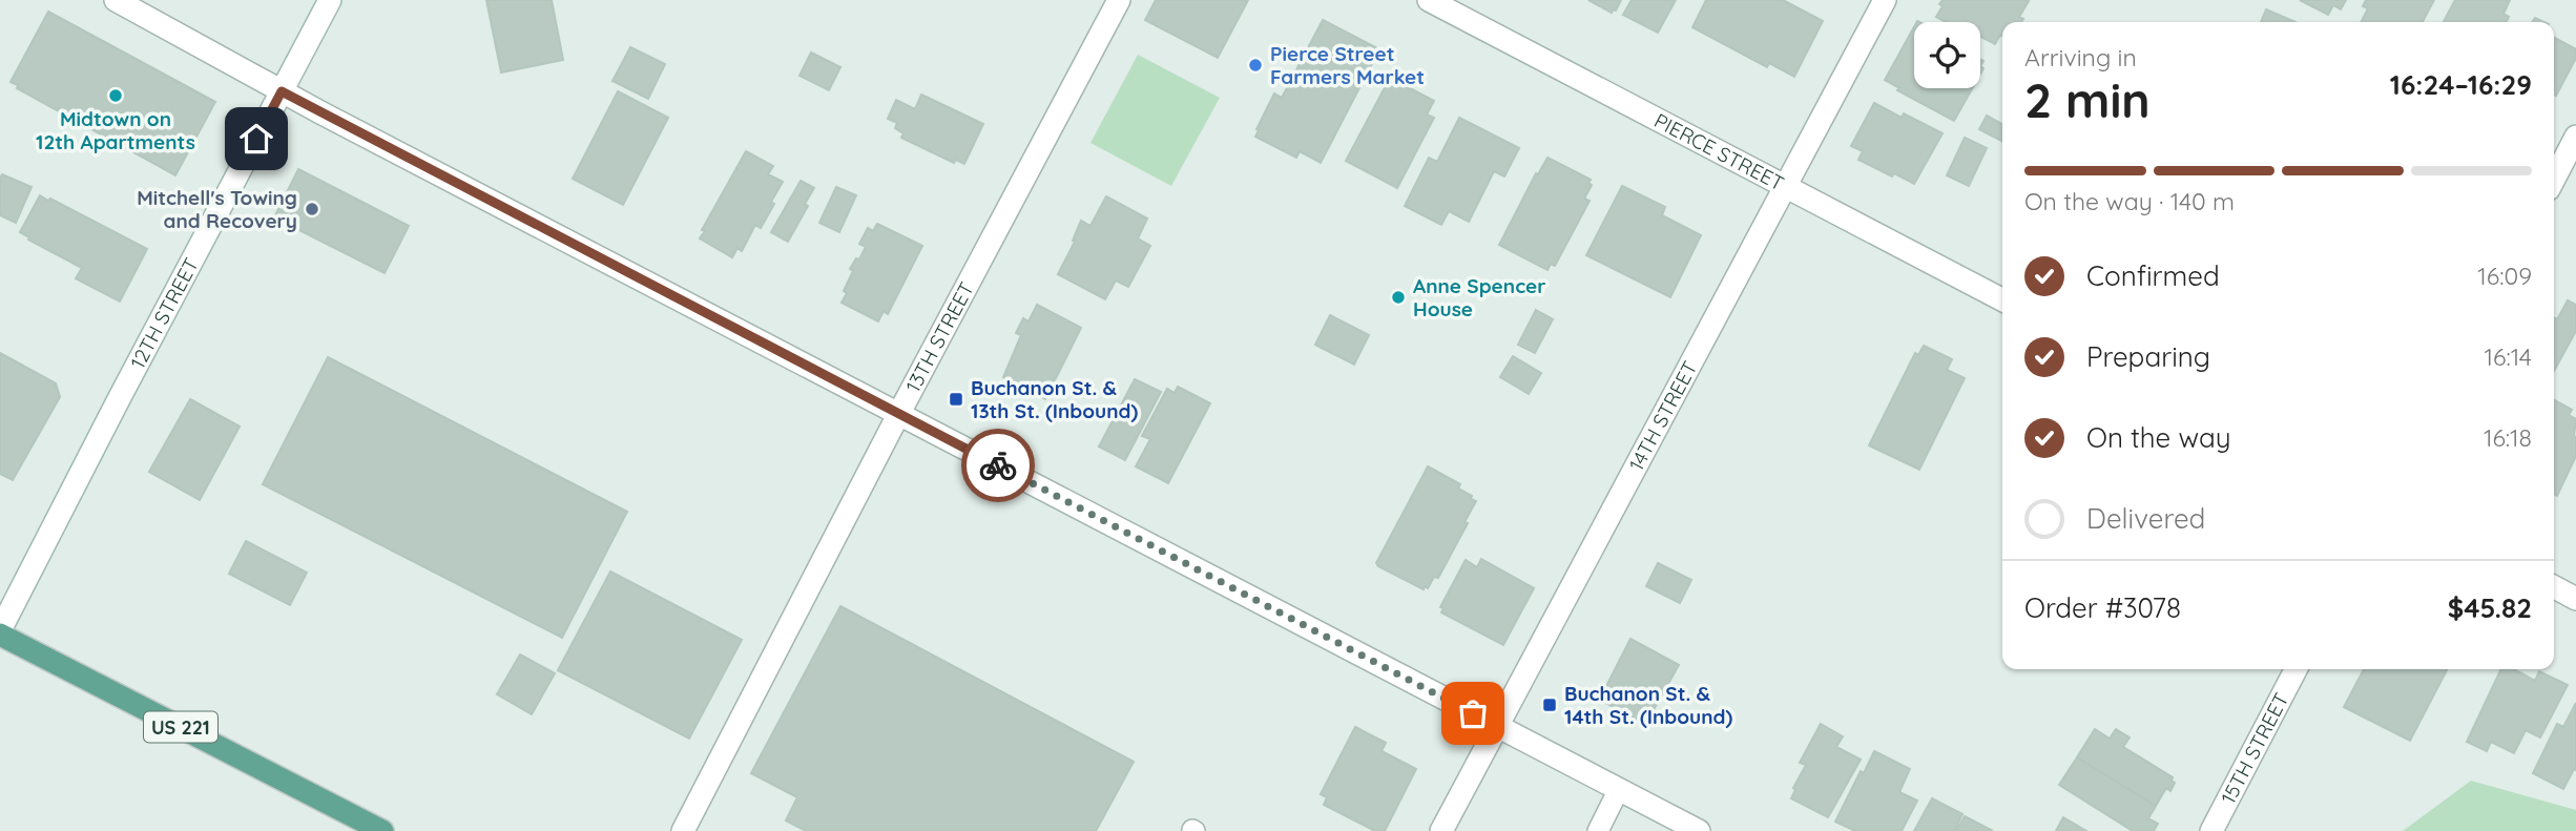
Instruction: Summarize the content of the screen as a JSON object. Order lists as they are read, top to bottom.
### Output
{
  "streets": {
    "main road": ["US 221"],
    "street": [
      "PIERCE STREET",
      "12TH STREET",
      "13TH STREET",
      "14TH STREET",
      "15TH STREET"
    ]
  },
  "crossings": [
    ["PIERCE STREET", "14TH STREET"],
    ["12TH STREET", "US 221"]
  ],
  "places": {
    "other": [
      "Pierce Street Farmers Market",
      "Midtown on 12th Apartments",
      "Mitchell's Towing and Recovery",
      "Anne Spencer House"
    ],
    "transit": ["Buchanon St. & 13th St. (Inbound)", "Buchanon St. & 14th St. (Inbound)"]
  },
  "page": {
    "heading": ["2 min", "Arriving in", "16:24–16:29"],
    "panel": ["Order #3078", "$45.82"],
    "bar": "On the way · 140 m",
    "list": [
      ["Confirmed", "16:09"],
      ["Preparing", "16:14"],
      ["On the way", "16:18"],
      "Delivered"
    ]
  }
}
